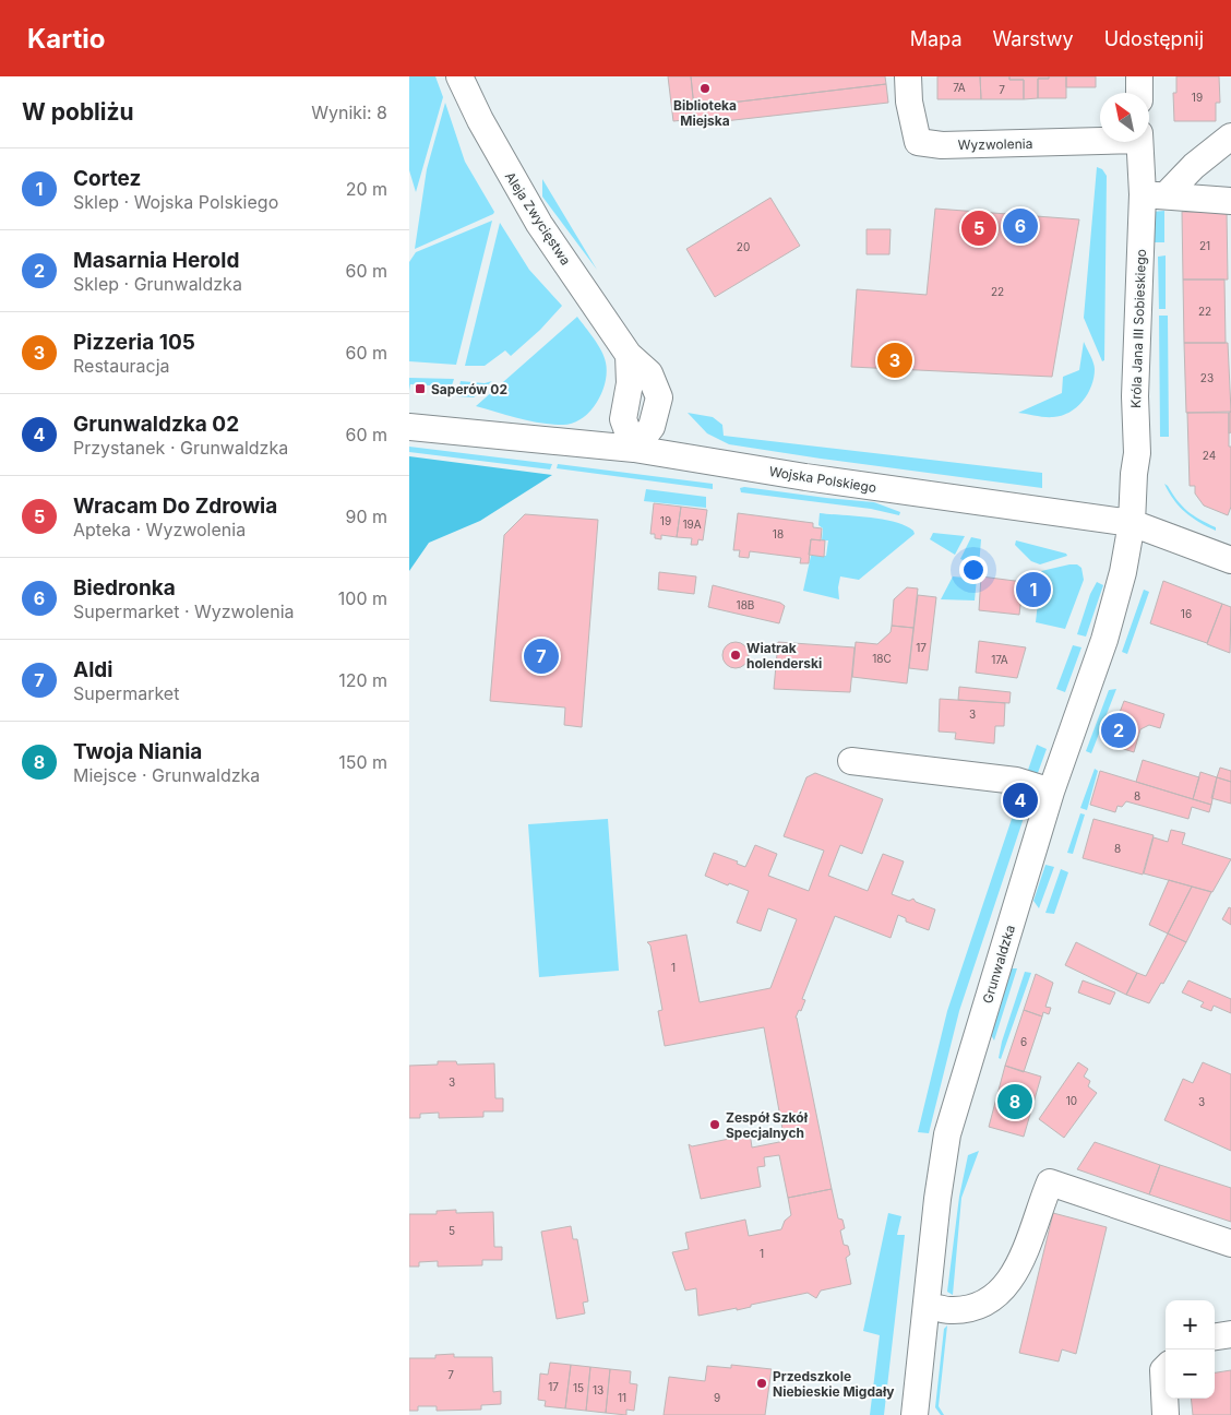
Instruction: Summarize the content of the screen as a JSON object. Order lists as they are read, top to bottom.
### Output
{
  "streets": {
    "street": [
      "Wyzwolenia",
      "Aleja Zwycięstwa",
      "Króla Jana III Sobieskiego",
      "Wojska Polskiego",
      "Grunwaldzka"
    ]
  },
  "crossings": [
    ["Aleja Zwycięstwa", "Wojska Polskiego"],
    ["Króla Jana III Sobieskiego", "Wojska Polskiego"],
    ["Króla Jana III Sobieskiego", "Grunwaldzka"],
    ["Wojska Polskiego", "Grunwaldzka"]
  ],
  "places": {
    "other": [
      "Biblioteka Miejska",
      "Wiatrak holenderski",
      "Zespół Szkół Specjalnych",
      "Przedszkole Niebieskie Migdały"
    ],
    "transit": ["Saperów 02"]
  },
  "house_numbers": [
    "7A",
    "7",
    "19",
    "21",
    "20",
    "22",
    "22",
    "23",
    "24",
    "19",
    "19A",
    "18",
    "18B",
    "16",
    "17",
    "18C",
    "17A",
    "3",
    "8",
    "8",
    "1",
    "6",
    "3",
    "10",
    "3",
    "5",
    "1",
    "7",
    "17",
    "15",
    "13",
    "11",
    "9"
  ],
  "north": "top left",
  "page": {
    "header": "Kartio",
    "nav": ["Mapa", "Warstwy", "Udostępnij"],
    "heading": ["W pobliżu", "Wyniki: 8"],
    "list": [
      {
        "mark": "1",
        "name": "Cortez",
        "note": "Sklep · Wojska Polskiego",
        "value": "20 m"
      },
      {
        "mark": "2",
        "name": "Masarnia Herold",
        "note": "Sklep · Grunwaldzka",
        "value": "60 m"
      },
      {
        "mark": "3",
        "name": "Pizzeria 105",
        "note": "Restauracja",
        "value": "60 m"
      },
      {
        "mark": "4",
        "name": "Grunwaldzka 02",
        "note": "Przystanek · Grunwaldzka",
        "value": "60 m"
      },
      {
        "mark": "5",
        "name": "Wracam Do Zdrowia",
        "note": "Apteka · Wyzwolenia",
        "value": "90 m"
      },
      {
        "mark": "6",
        "name": "Biedronka",
        "note": "Supermarket · Wyzwolenia",
        "value": "100 m"
      },
      {
        "mark": "7",
        "name": "Aldi",
        "note": "Supermarket",
        "value": "120 m"
      },
      {
        "mark": "8",
        "name": "Twoja Niania",
        "note": "Miejsce · Grunwaldzka",
        "value": "150 m"
      }
    ],
    "pins": [
      "6",
      "5",
      "3",
      "1",
      "7",
      "2",
      "4",
      "8"
    ],
    "map_buttons": ["+", "−"]
  }
}
